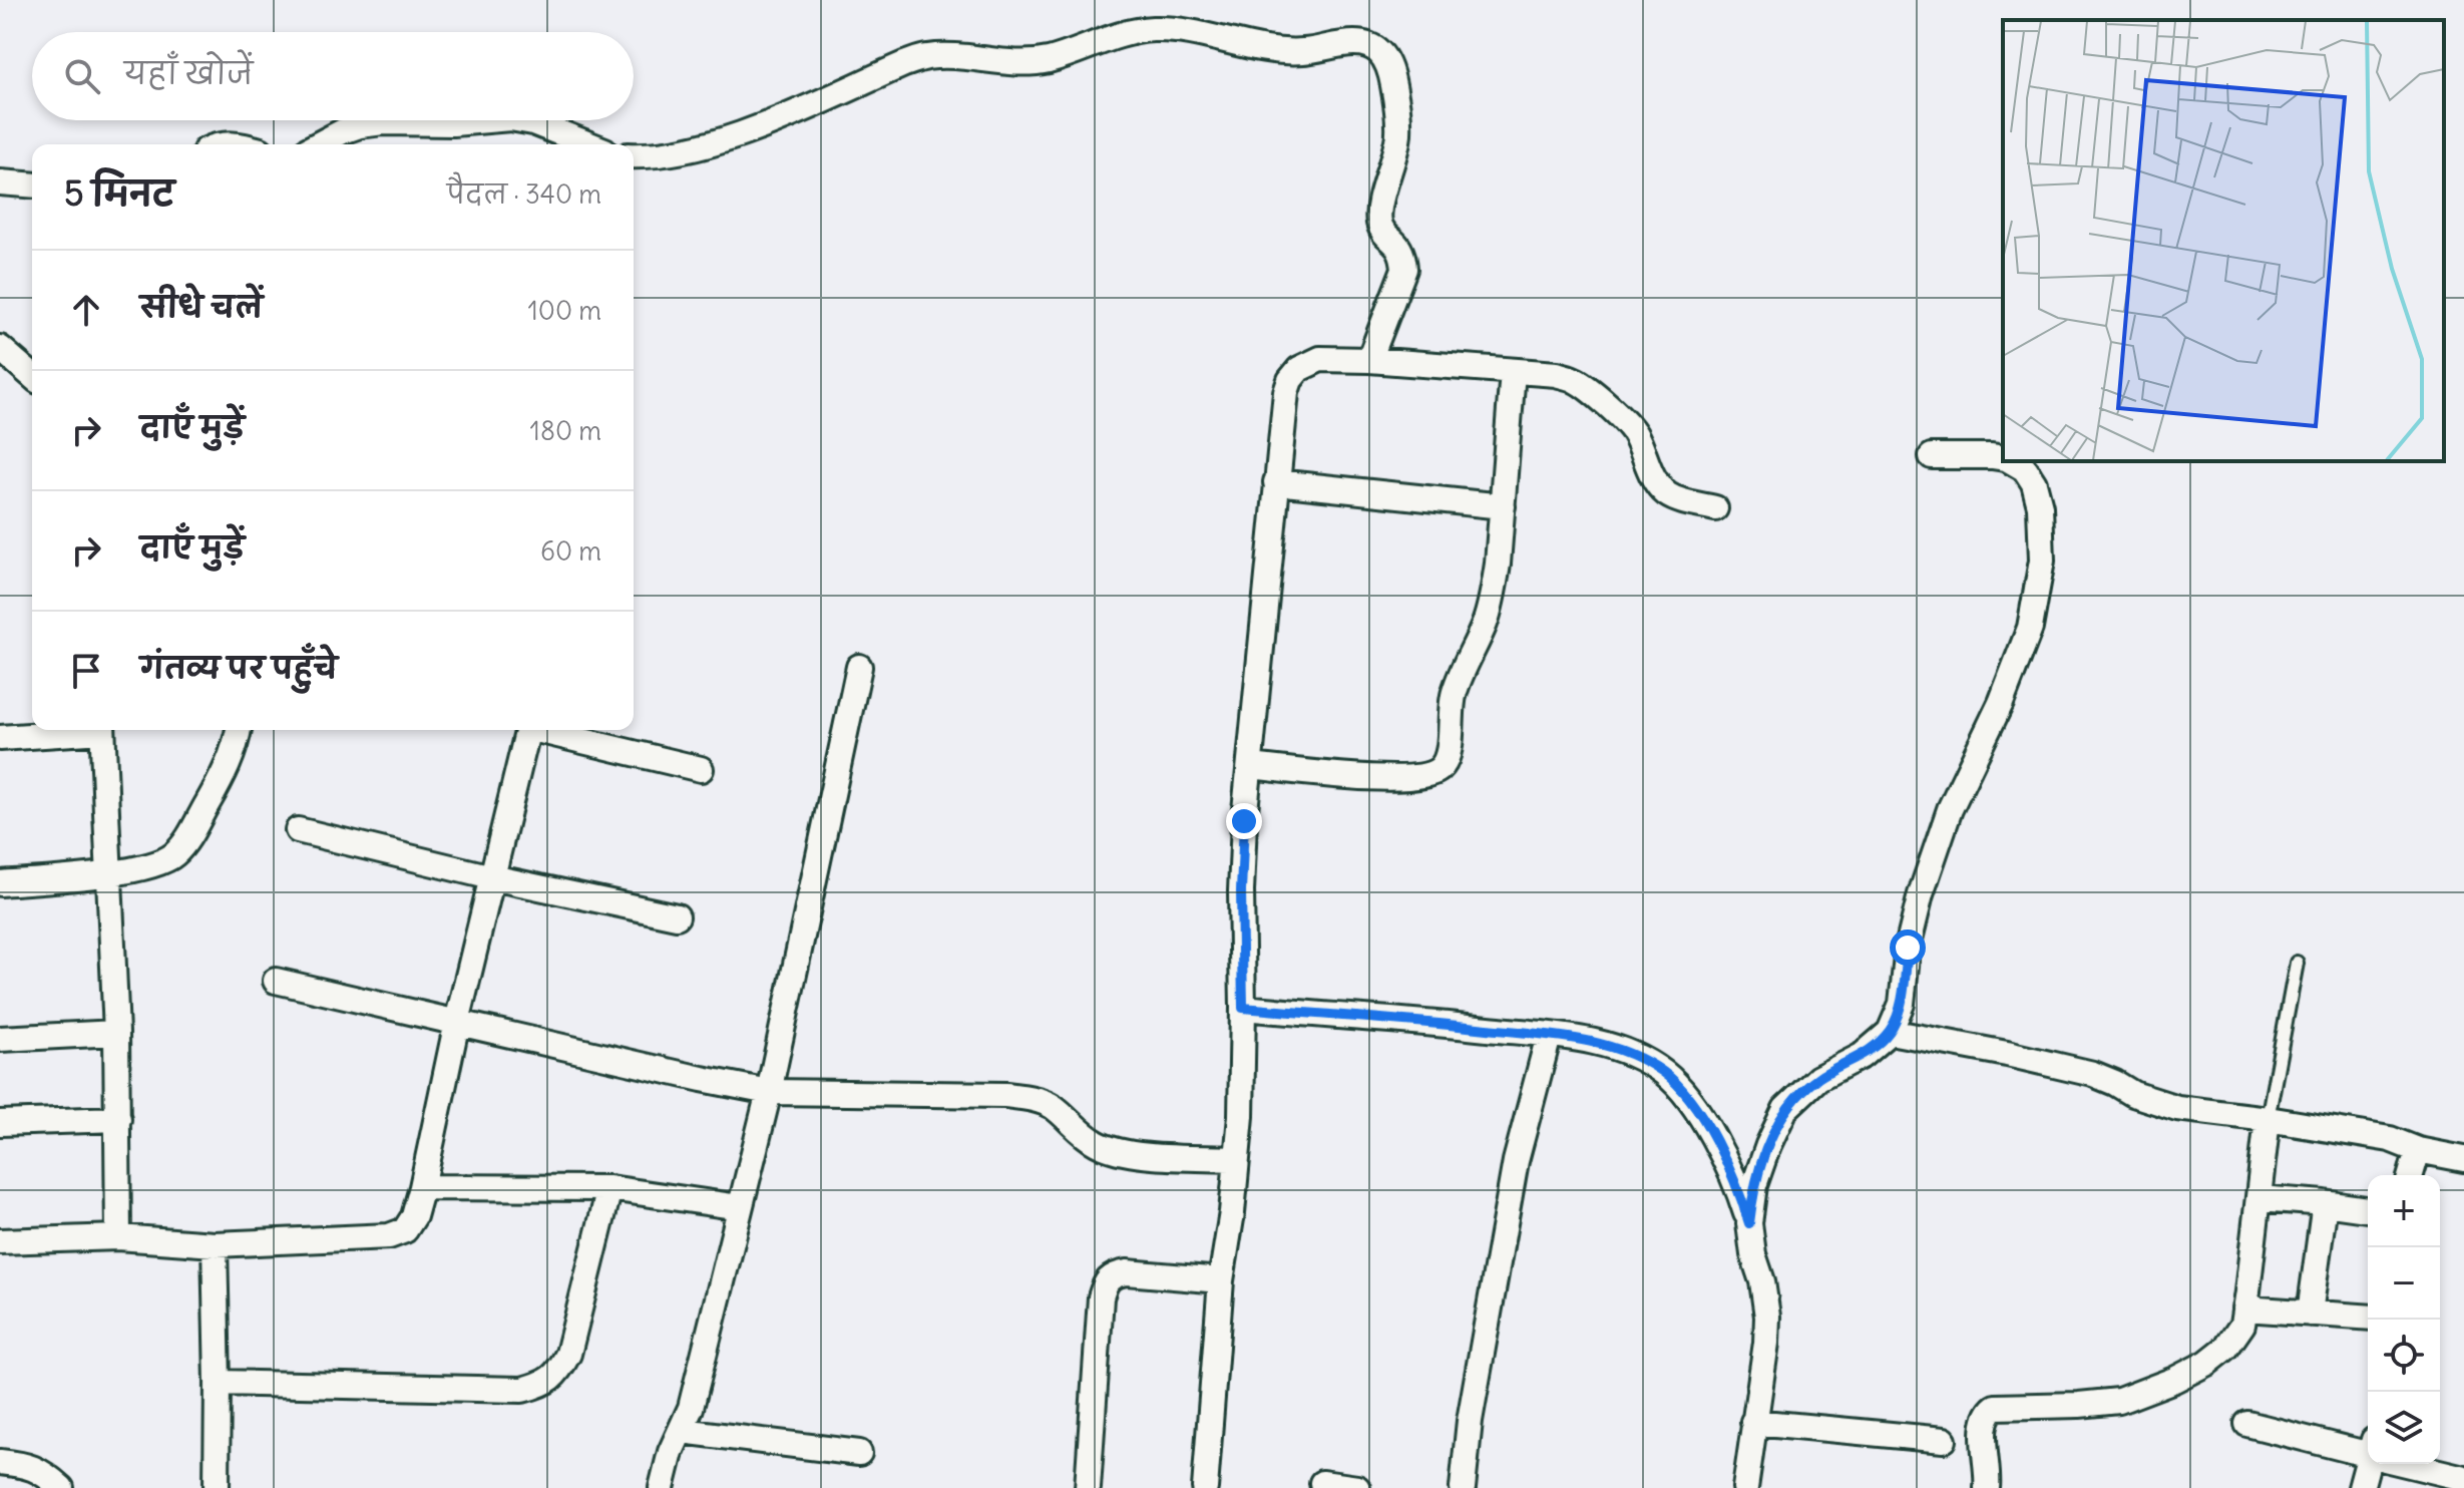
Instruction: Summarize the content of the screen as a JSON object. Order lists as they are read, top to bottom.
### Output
{
  "page": {
    "search": "यहाँ खोजें",
    "heading": ["5 मिनट", "पैदल · 340 m"],
    "list": [
      ["सीधे चलें", "100 m"],
      ["दाएँ मुड़ें", "180 m"],
      ["दाएँ मुड़ें", "60 m"],
      "गंतव्य पर पहुँचे"
    ],
    "map_buttons": ["+", "−"]
  }
}
